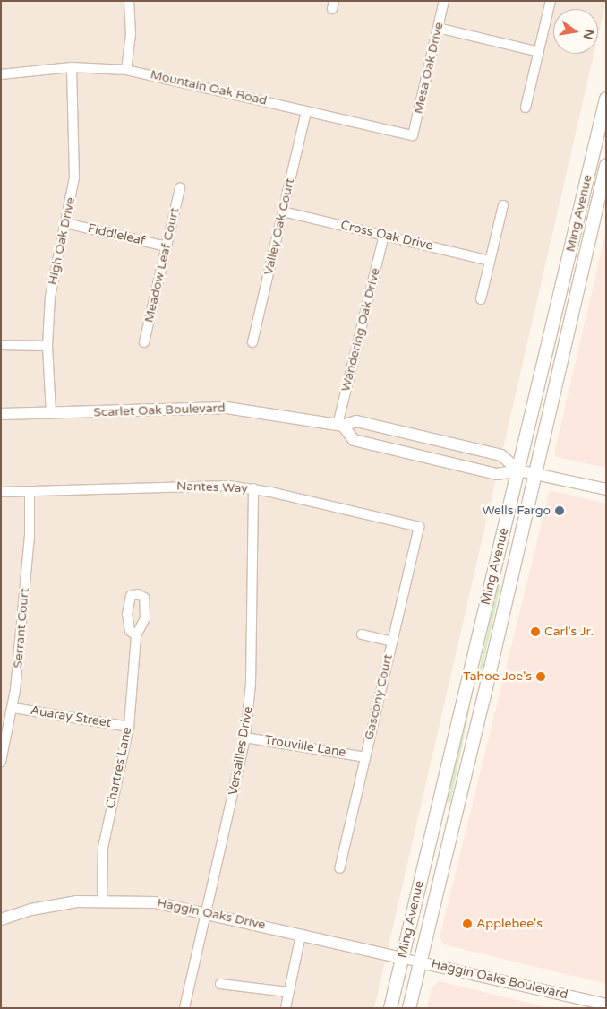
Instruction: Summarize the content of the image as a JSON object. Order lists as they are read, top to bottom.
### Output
{
  "streets": {
    "main road": ["Ming Avenue"],
    "street": [
      "Mesa Oak Drive",
      "Mountain Oak Road",
      "Valley Oak Court",
      "Fiddleleaf",
      "Cross Oak Drive",
      "High Oak Drive",
      "Meadow Leaf Court",
      "Wandering Oak Drive",
      "Scarlet Oak Boulevard",
      "Nantes Way",
      "Serrant Court",
      "Gascony Court",
      "Auaray Street",
      "Trouville Lane",
      "Versailles Drive",
      "Chartres Lane",
      "Haggin Oaks Drive",
      "Haggin Oaks Boulevard"
    ]
  },
  "crossings": [
    ["Mesa Oak Drive", "Mountain Oak Road"],
    ["Mountain Oak Road", "Valley Oak Court"],
    ["Mountain Oak Road", "High Oak Drive"],
    ["Ming Avenue", "Scarlet Oak Boulevard"],
    ["Ming Avenue", "Haggin Oaks Drive"],
    ["Ming Avenue", "Haggin Oaks Boulevard"],
    ["Valley Oak Court", "Cross Oak Drive"],
    ["Fiddleleaf", "High Oak Drive"],
    ["Fiddleleaf", "Meadow Leaf Court"],
    ["Cross Oak Drive", "Wandering Oak Drive"],
    ["High Oak Drive", "Scarlet Oak Boulevard"],
    ["Wandering Oak Drive", "Scarlet Oak Boulevard"],
    ["Nantes Way", "Serrant Court"],
    ["Nantes Way", "Gascony Court"],
    ["Nantes Way", "Versailles Drive"],
    ["Serrant Court", "Auaray Street"],
    ["Gascony Court", "Trouville Lane"],
    ["Auaray Street", "Chartres Lane"],
    ["Trouville Lane", "Versailles Drive"],
    ["Versailles Drive", "Haggin Oaks Drive"],
    ["Chartres Lane", "Haggin Oaks Drive"],
    ["Haggin Oaks Drive", "Haggin Oaks Boulevard"]
  ],
  "places": [
    "Wells Fargo",
    "Carl's Jr.",
    "Tahoe Joe's",
    "Applebee's"
  ],
  "north": "right"
}
